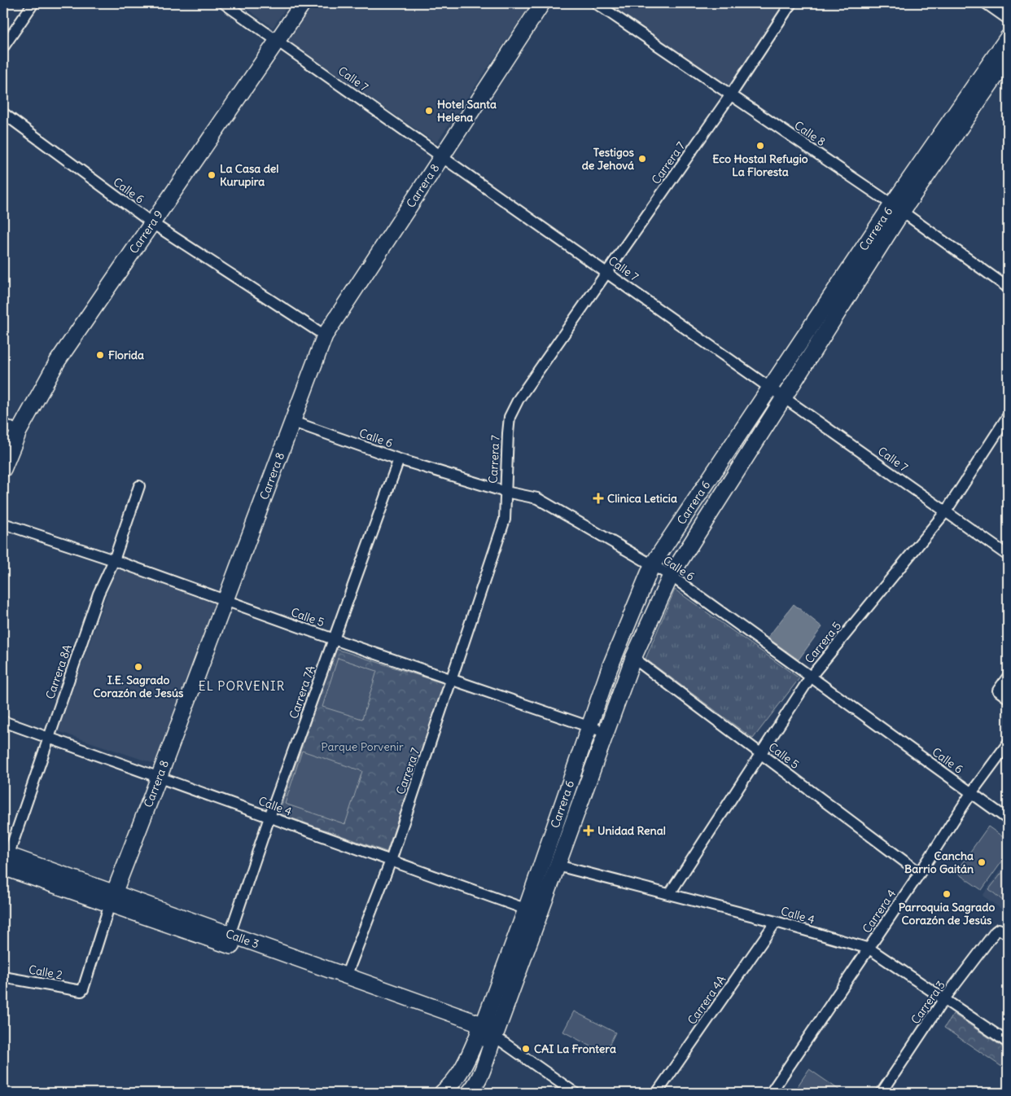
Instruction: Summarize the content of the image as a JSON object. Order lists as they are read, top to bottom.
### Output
{
  "streets": {
    "street": [
      "Calle 7",
      "Calle 8",
      "Carrera 7",
      "Carrera 8",
      "Calle 6",
      "Carrera 6",
      "Carrera 9",
      "Calle 5",
      "Carrera 5",
      "Carrera 8A",
      "Carrera 7A",
      "Calle 4",
      "Carrera 4",
      "Calle 3",
      "Calle 2",
      "Carrera 4A",
      "Carrera 3"
    ]
  },
  "crossings": [
    ["Calle 7", "Carrera 7"],
    ["Calle 7", "Carrera 8"],
    ["Calle 7", "Carrera 6"],
    ["Calle 7", "Carrera 9"],
    ["Calle 7", "Carrera 5"],
    ["Calle 8", "Carrera 7"],
    ["Calle 8", "Carrera 6"],
    ["Carrera 7", "Calle 6"],
    ["Carrera 7", "Calle 5"],
    ["Carrera 7", "Calle 4"],
    ["Carrera 7", "Calle 3"],
    ["Carrera 8", "Calle 6"],
    ["Carrera 8", "Calle 5"],
    ["Carrera 8", "Calle 4"],
    ["Carrera 8", "Calle 3"],
    ["Carrera 8", "Calle 2"],
    ["Calle 6", "Carrera 6"],
    ["Calle 6", "Carrera 9"],
    ["Calle 6", "Carrera 5"],
    ["Calle 6", "Carrera 7A"],
    ["Calle 6", "Carrera 4"],
    ["Carrera 6", "Calle 5"],
    ["Carrera 6", "Calle 4"],
    ["Carrera 6", "Calle 3"],
    ["Calle 5", "Carrera 5"],
    ["Calle 5", "Carrera 8A"],
    ["Calle 5", "Carrera 7A"],
    ["Calle 5", "Carrera 4"],
    ["Carrera 5", "Calle 4"],
    ["Carrera 8A", "Calle 4"],
    ["Carrera 8A", "Calle 3"],
    ["Carrera 7A", "Calle 4"],
    ["Carrera 7A", "Calle 3"],
    ["Calle 4", "Carrera 4"],
    ["Calle 4", "Carrera 4A"],
    ["Calle 4", "Carrera 3"]
  ],
  "districts": ["EL PORVENIR"],
  "parks": ["Parque Porvenir"],
  "places": {
    "other": [
      "Hotel Santa Helena",
      "Eco Hostal Refugio La Floresta",
      "Testigos de Jehová",
      "La Casa del Kurupira",
      "Florida",
      "I.E. Sagrado Corazón de Jesús",
      "Cancha Barrio Gaitán",
      "Parroquia Sagrado Corazón de Jesús",
      "CAI La Frontera"
    ],
    "health": ["Clinica Leticia", "Unidad Renal"]
  }
}
